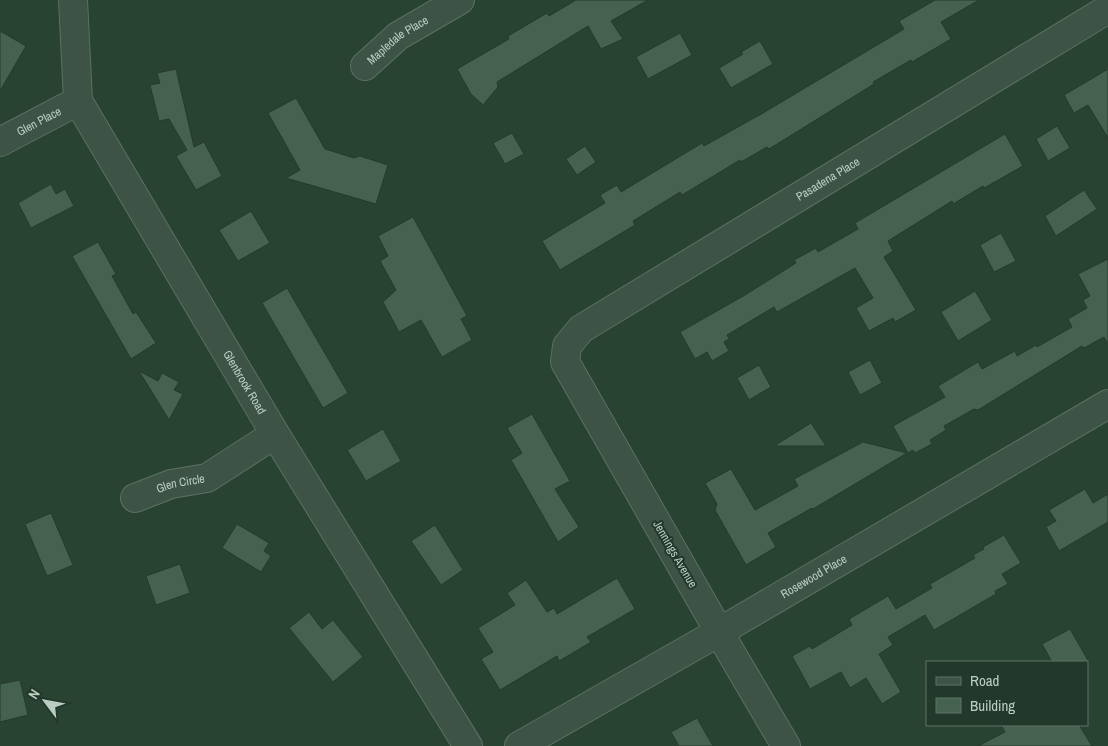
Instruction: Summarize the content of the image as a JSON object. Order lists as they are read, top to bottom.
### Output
{
  "streets": {
    "street": [
      "Mapledale Place",
      "Glen Place",
      "Pasadena Place",
      "Glenbrook Road",
      "Glen Circle",
      "Jennings Avenue",
      "Rosewood Place"
    ]
  },
  "crossings": [
    ["Glen Place", "Glenbrook Road"],
    ["Pasadena Place", "Jennings Avenue"],
    ["Glenbrook Road", "Glen Circle"],
    ["Jennings Avenue", "Rosewood Place"]
  ],
  "legend": ["Road", "Building"],
  "north": "top left"
}
